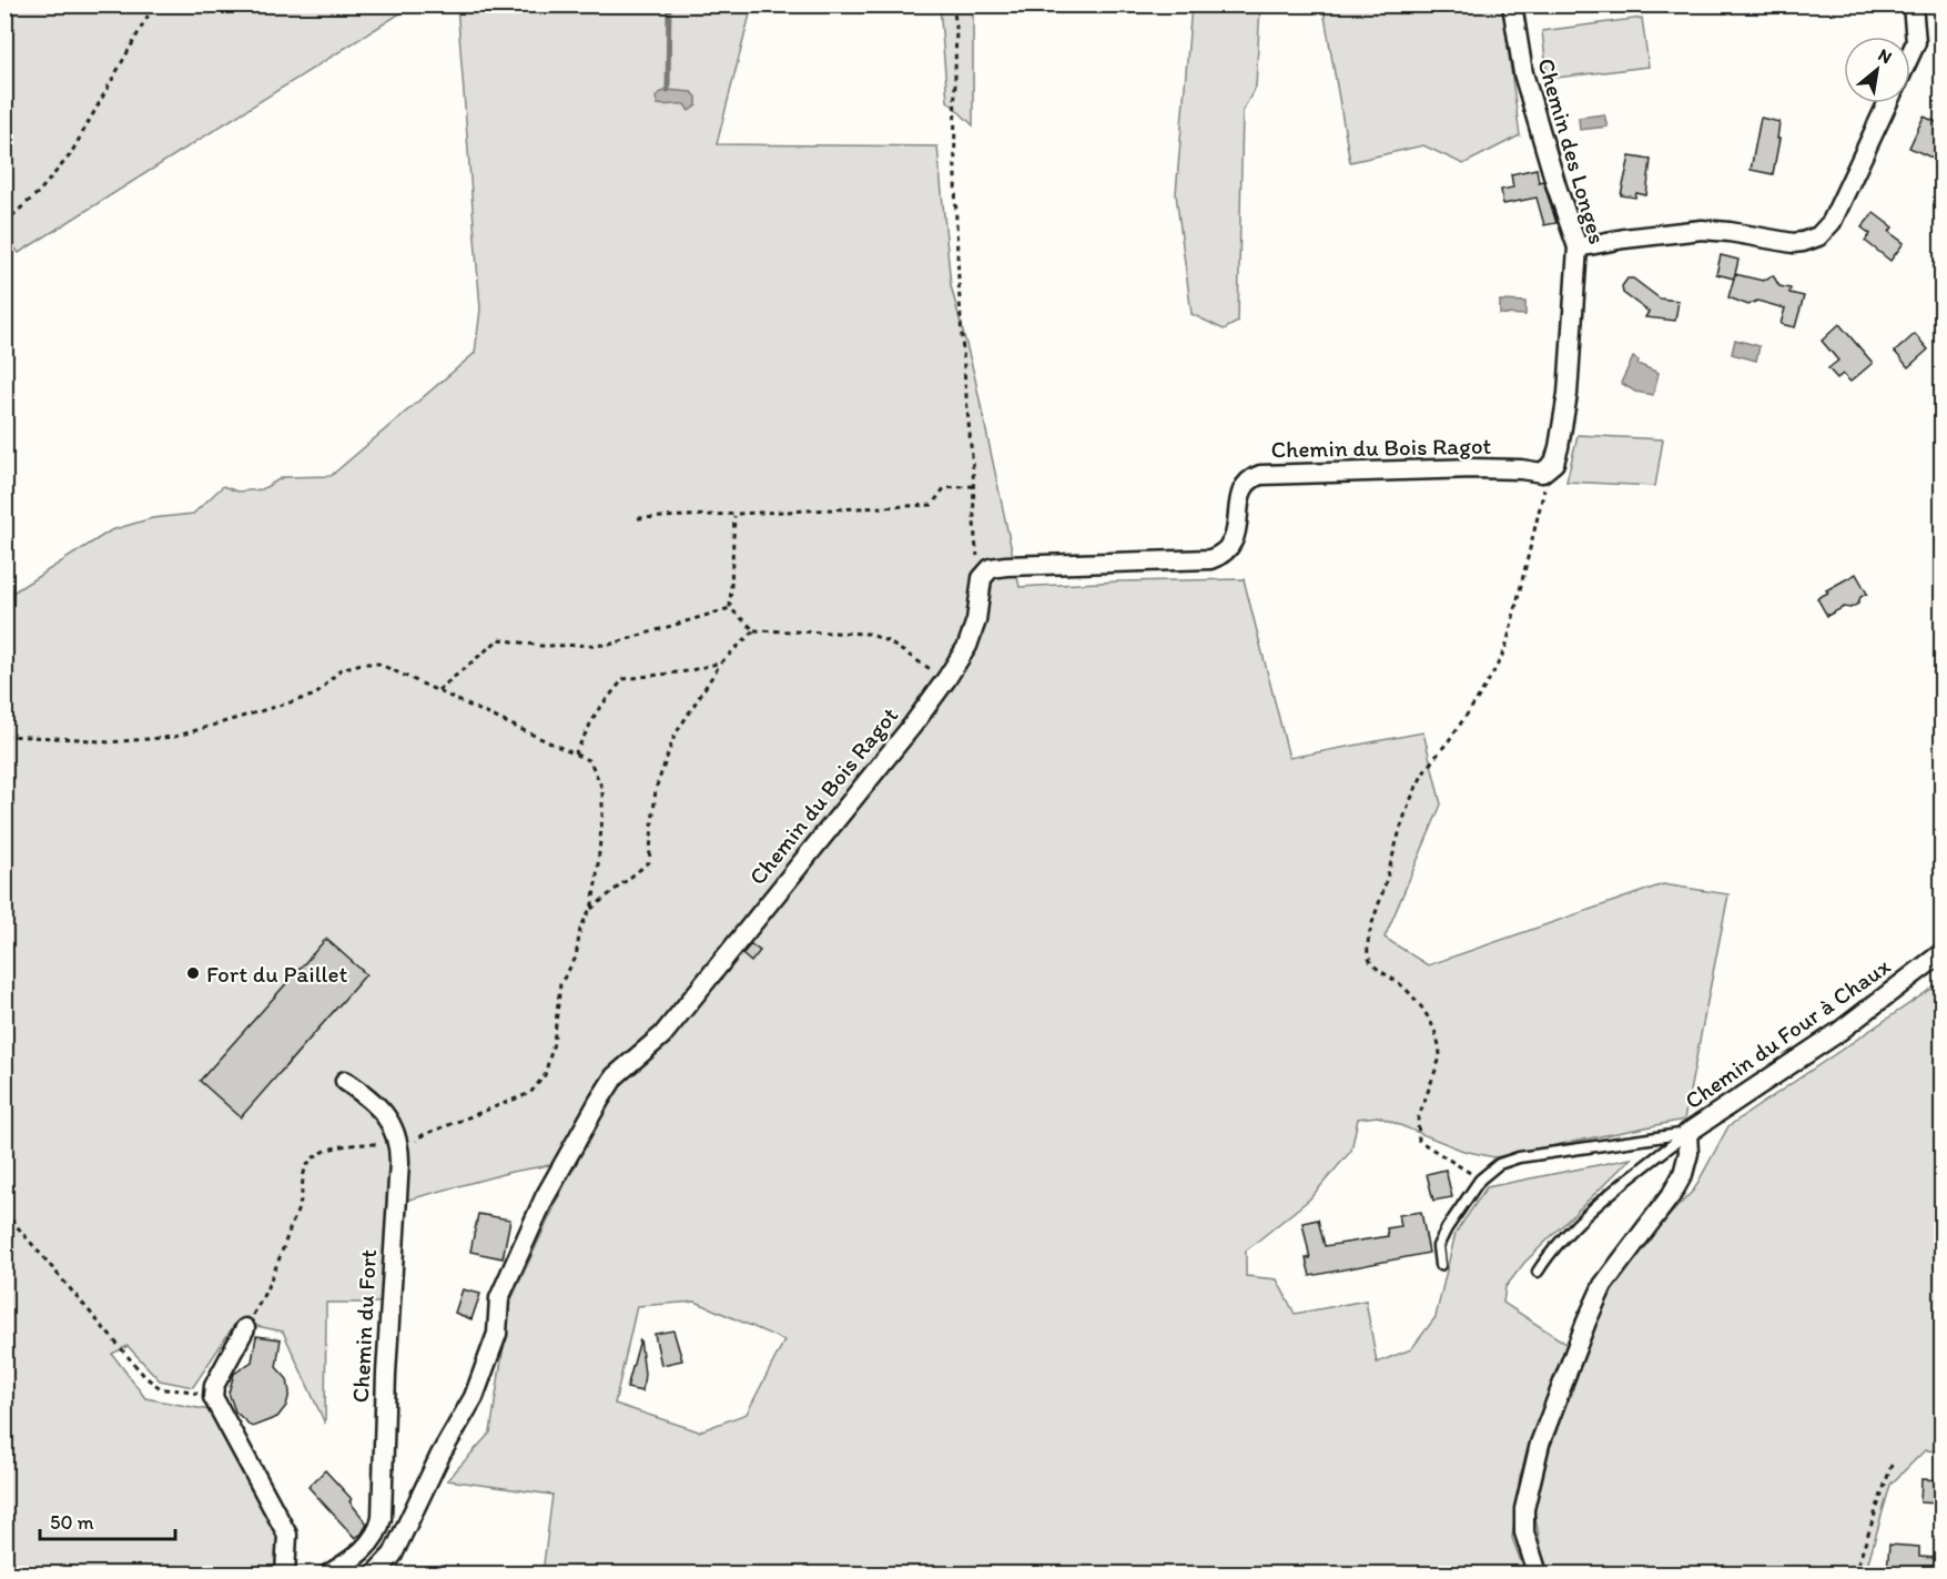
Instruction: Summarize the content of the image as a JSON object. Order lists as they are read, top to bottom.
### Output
{
  "streets": {
    "street": [
      "Chemin des Longes",
      "Chemin du Bois Ragot",
      "Chemin du Four à Chaux",
      "Chemin du Fort"
    ]
  },
  "crossings": [
    ["Chemin des Longes", "Chemin du Bois Ragot"]
  ],
  "places": ["Fort du Paillet"],
  "scale_bar": "50 m",
  "north": "top right"
}
